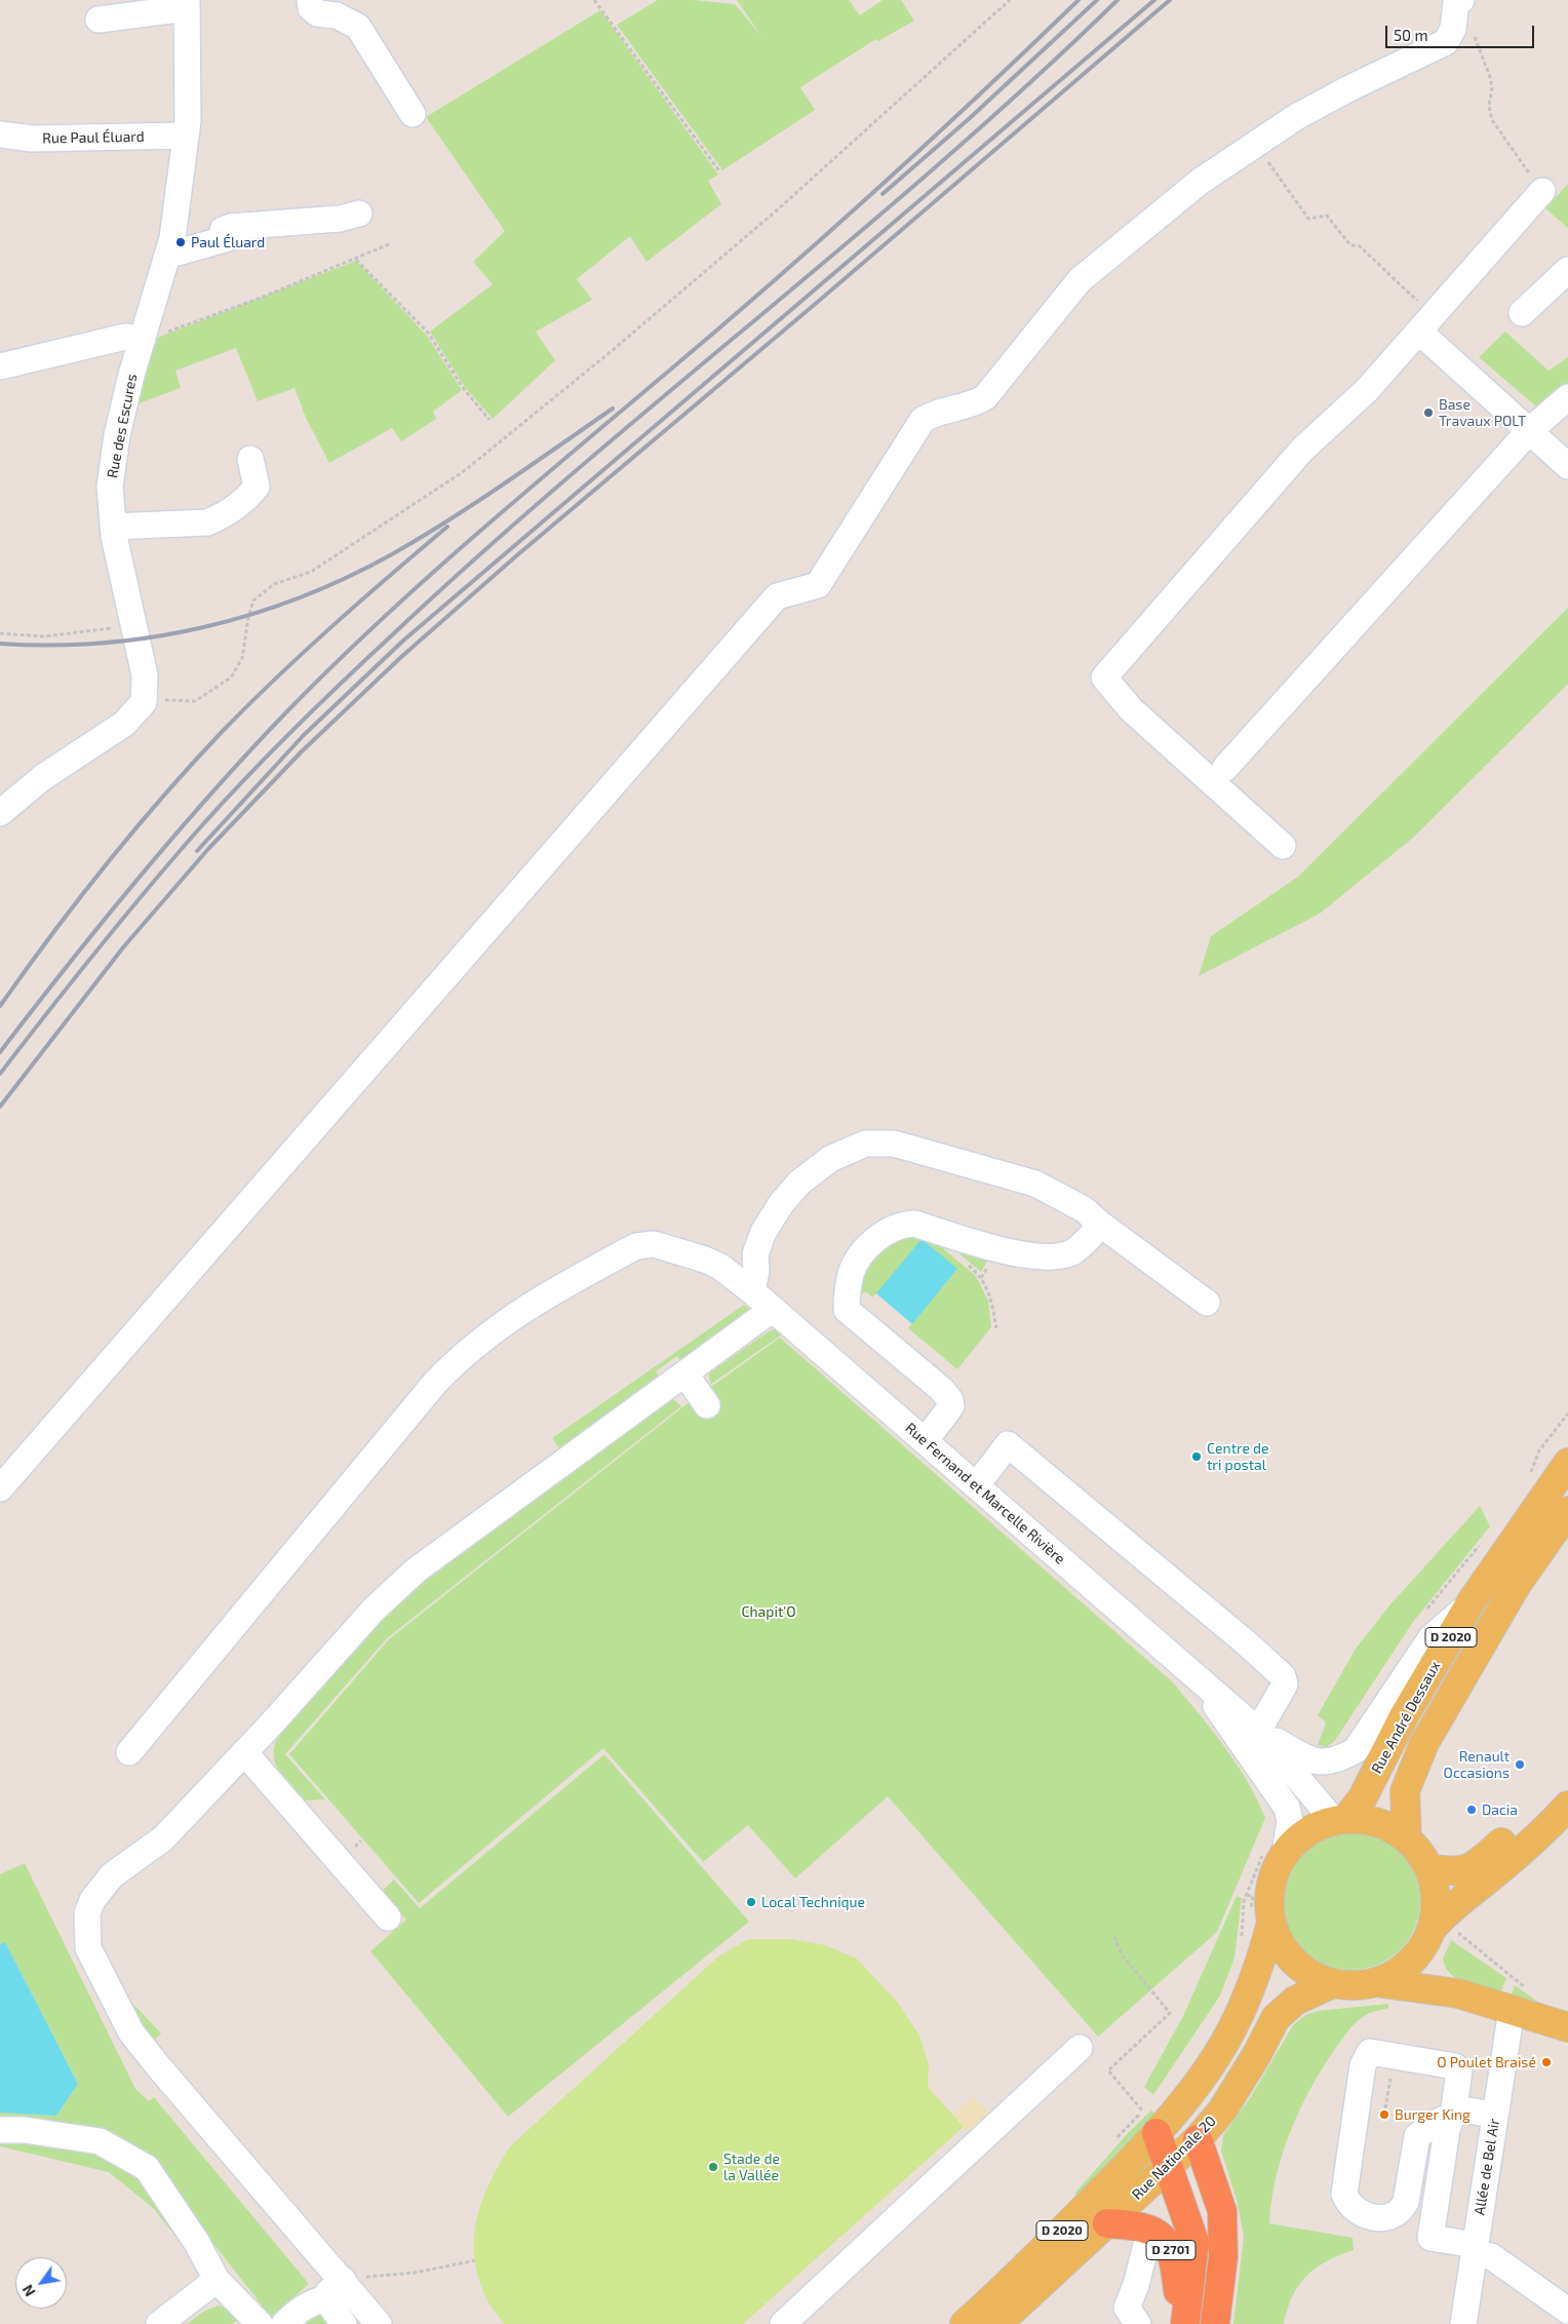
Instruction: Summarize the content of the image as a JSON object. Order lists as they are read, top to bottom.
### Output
{
  "streets": {
    "highway": ["D 2701"],
    "main road": ["D 2020", "Rue André Dessaux", "Rue Nationale 20"],
    "street": [
      "Rue Paul Éluard",
      "Rue des Escures",
      "Rue Fernand et Marcelle Rivière",
      "Allée de Bel Air"
    ]
  },
  "crossings": [
    ["Rue Paul Éluard", "Rue des Escures"],
    ["Rue Fernand et Marcelle Rivière", "Rue André Dessaux"],
    ["Rue Fernand et Marcelle Rivière", "Rue Nationale 20"],
    ["Rue André Dessaux", "Rue Nationale 20"],
    ["Rue Nationale 20", "D 2701"]
  ],
  "parks": ["Chapit'O"],
  "places": [
    "Paul Éluard",
    "Base Travaux POLT",
    "Centre de tri postal",
    "Renault Occasions",
    "Dacia",
    "Local Technique",
    "O Poulet Braisé",
    "Burger King",
    "Stade de la Vallée"
  ],
  "scale_bar": "50 m",
  "north": "bottom left"
}
